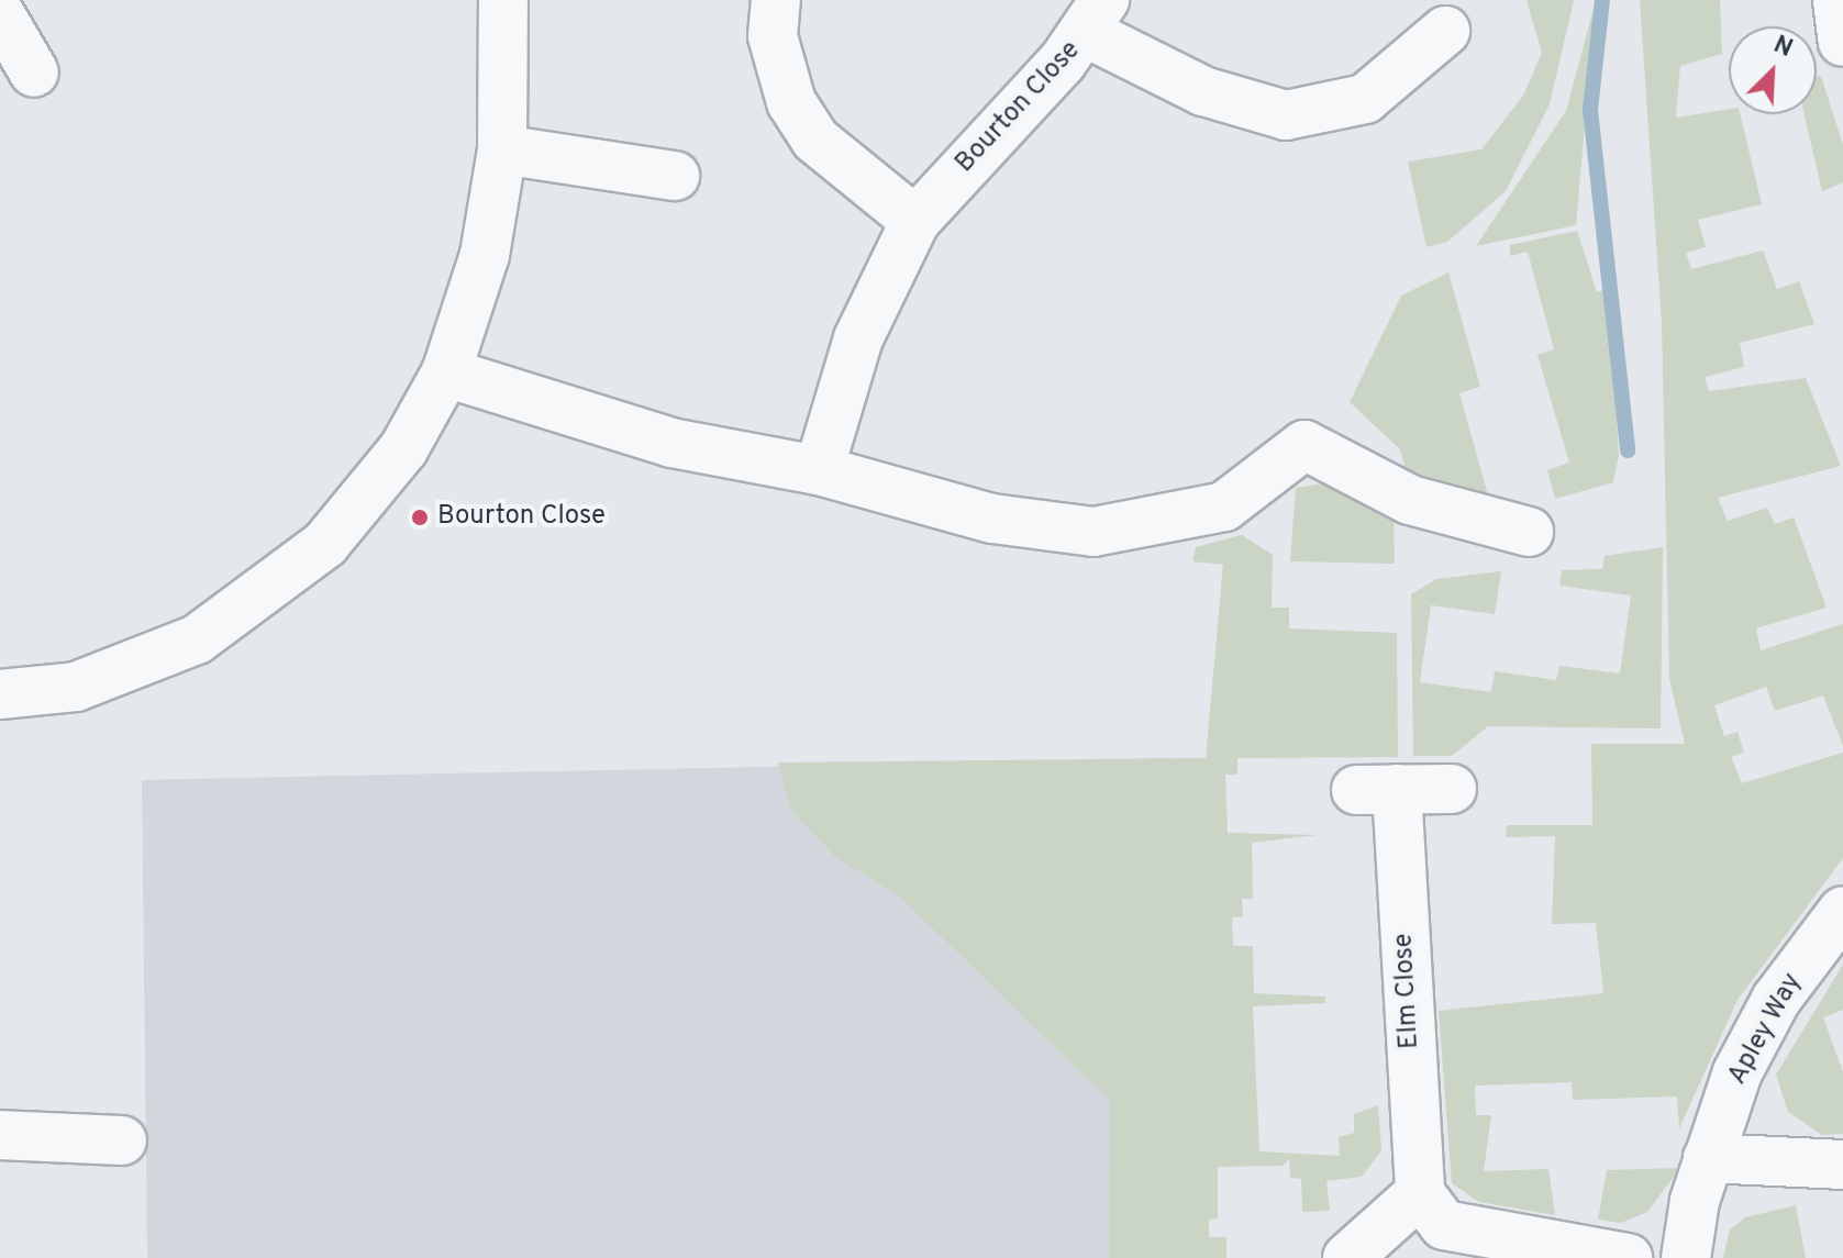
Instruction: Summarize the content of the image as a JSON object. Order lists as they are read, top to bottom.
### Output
{
  "streets": {
    "street": ["Bourton Close", "Elm Close", "Apley Way"]
  },
  "places": ["Bourton Close"],
  "north": "top right"
}
